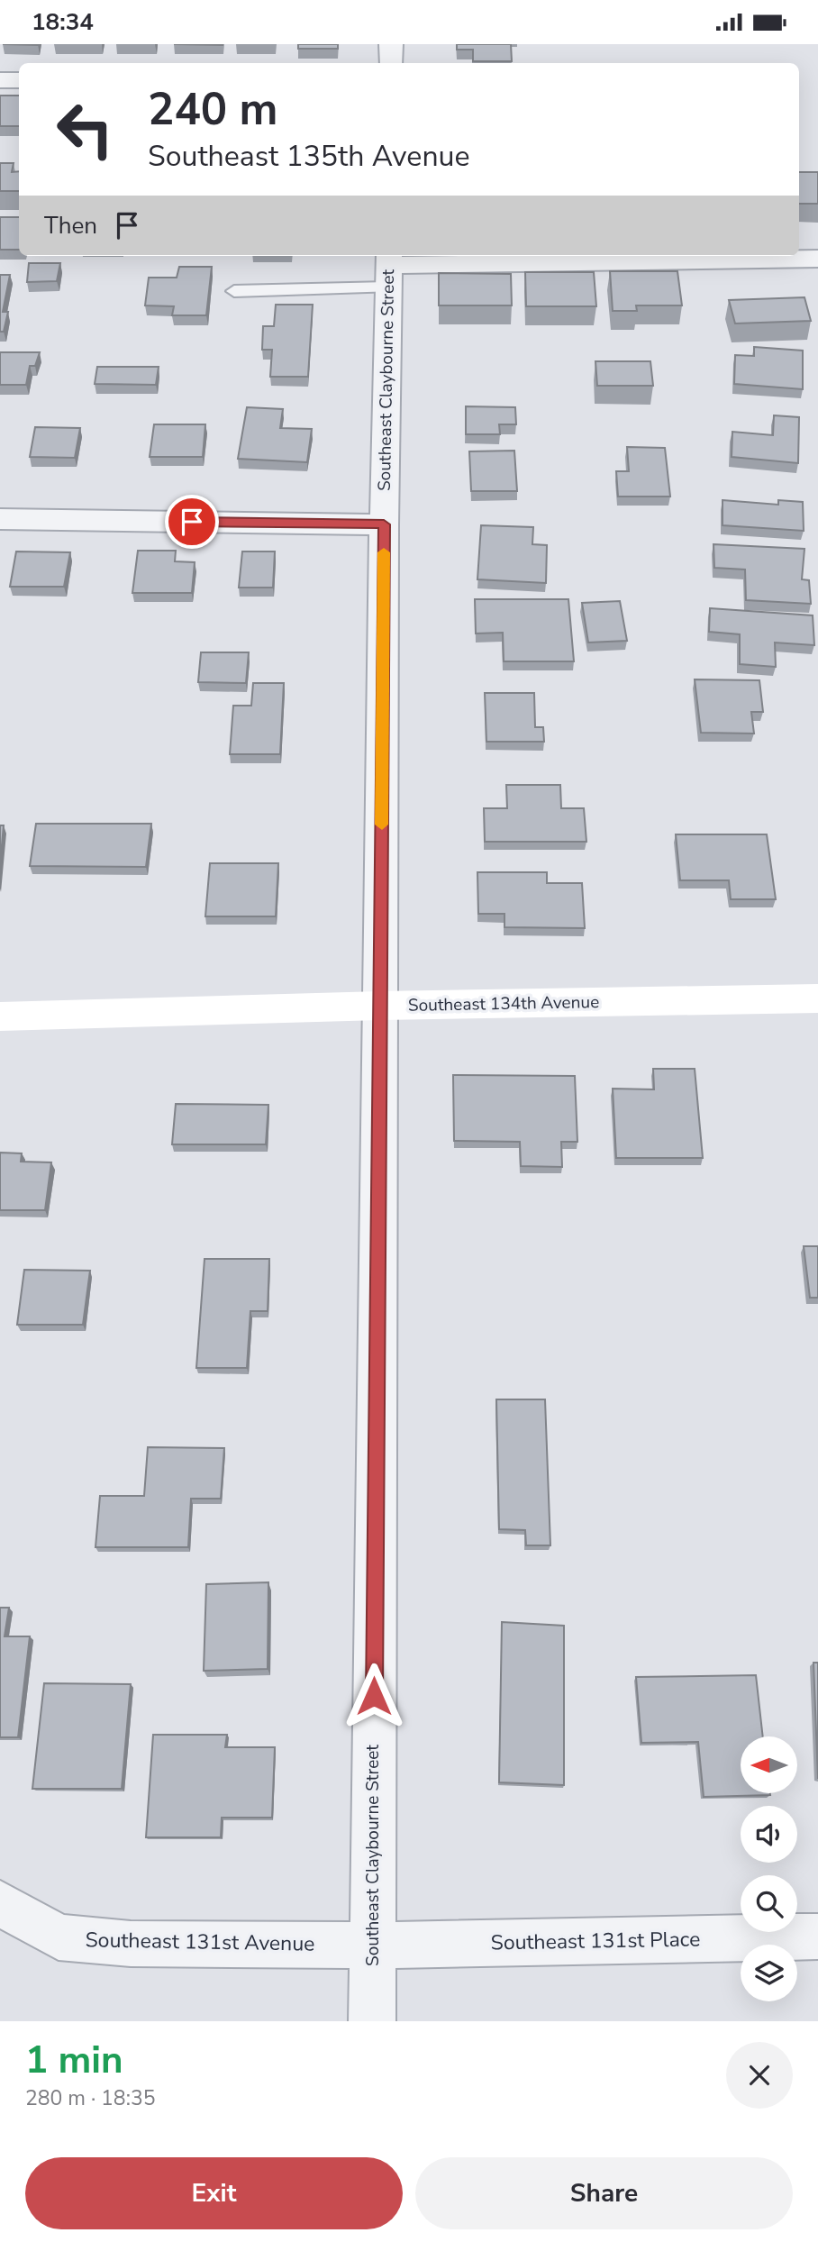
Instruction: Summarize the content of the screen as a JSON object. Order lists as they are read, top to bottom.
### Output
{
  "streets": {
    "street": [
      "Southeast Claybourne Street",
      "Southeast 134th Avenue",
      "Southeast 131st Place",
      "Southeast 131st Avenue"
    ]
  },
  "crossings": [
    ["Southeast Claybourne Street", "Southeast 134th Avenue"],
    ["Southeast Claybourne Street", "Southeast 131st Place"],
    ["Southeast Claybourne Street", "Southeast 131st Avenue"],
    ["Southeast 131st Place", "Southeast 131st Avenue"]
  ],
  "north": "left",
  "page": {
    "status": "18:34",
    "turn": ["240 m", "Southeast 135th Avenue"],
    "then": "Then",
    "heading": ["1 min", "280 m · 18:35"],
    "buttons": ["Exit", "Share"]
  }
}
